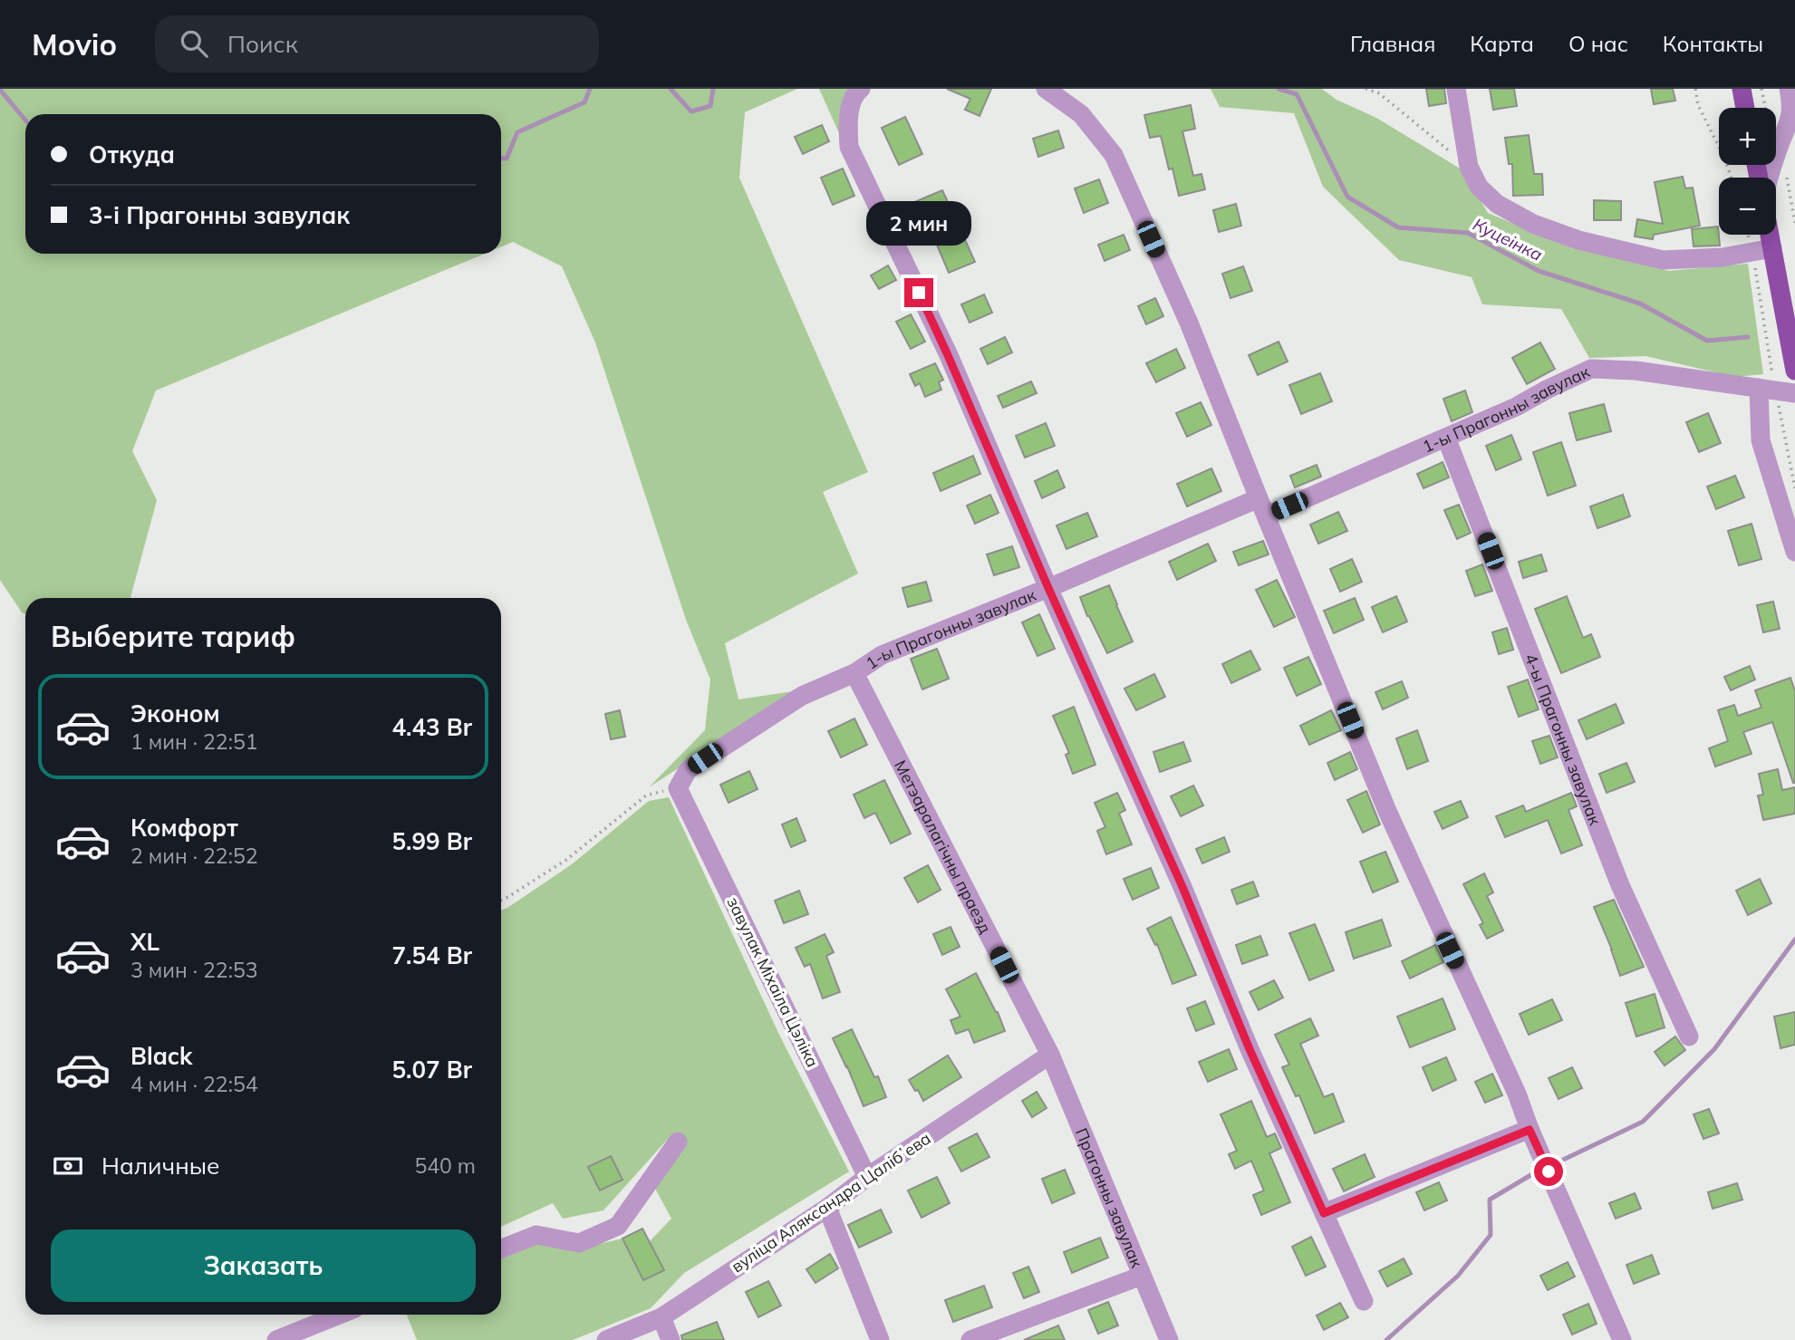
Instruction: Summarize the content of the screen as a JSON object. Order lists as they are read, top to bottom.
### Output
{
  "streets": {
    "street": [
      "1-ы Прагонны завулак",
      "4-ы Прагонны завулак",
      "Метэаралагічны праезд",
      "завулак Міхаіла Цэліка",
      "Прагонны завулак",
      "вуліца Аляксандра Цалібʼева"
    ]
  },
  "crossings": [
    ["1-ы Прагонны завулак", "4-ы Прагонны завулак"],
    ["1-ы Прагонны завулак", "Метэаралагічны праезд"],
    ["1-ы Прагонны завулак", "завулак Міхаіла Цэліка"],
    ["Метэаралагічны праезд", "Прагонны завулак"],
    ["Метэаралагічны праезд", "вуліца Аляксандра Цалібʼева"],
    ["завулак Міхаіла Цэліка", "вуліца Аляксандра Цалібʼева"],
    ["Прагонны завулак", "вуліца Аляксандра Цалібʼева"]
  ],
  "water": ["Куцеінка"],
  "page": {
    "header": "Movio",
    "search": "Поиск",
    "nav": [
      "Главная",
      "Карта",
      "О нас",
      "Контакты"
    ],
    "map_buttons": ["+", "−"],
    "banner": ["Откуда", "3-і Прагонны завулак"],
    "bubble": "2 мин",
    "heading": "Выберите тариф",
    "list": [
      {
        "name": "Эконом",
        "note": "1 мин · 22:51",
        "value": "4.43 Br"
      },
      {
        "name": "Комфорт",
        "note": "2 мин · 22:52",
        "value": "5.99 Br"
      },
      {
        "name": "XL",
        "note": "3 мин · 22:53",
        "value": "7.54 Br"
      },
      {
        "name": "Black",
        "note": "4 мин · 22:54",
        "value": "5.07 Br"
      }
    ],
    "pay": ["Наличные", "540 m"],
    "buttons": "Заказать"
  }
}
